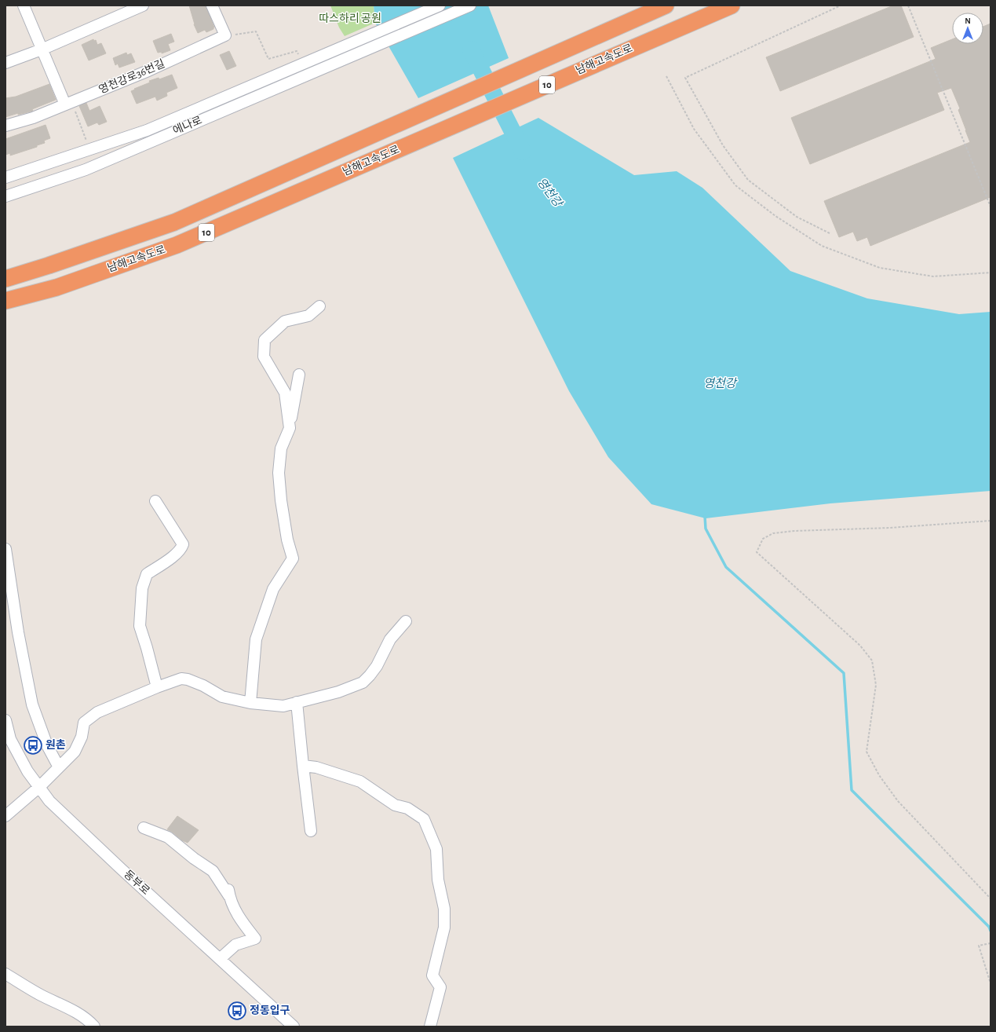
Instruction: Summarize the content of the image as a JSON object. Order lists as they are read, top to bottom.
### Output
{
  "streets": {
    "highway": ["남해고속도로", "10"],
    "street": ["영천강로36번길", "에나로", "동부로"]
  },
  "water": ["영천강"],
  "parks": ["따스하리 공원"],
  "places": {
    "bus stop": ["원촌", "정동입구"]
  },
  "north": "top"
}
